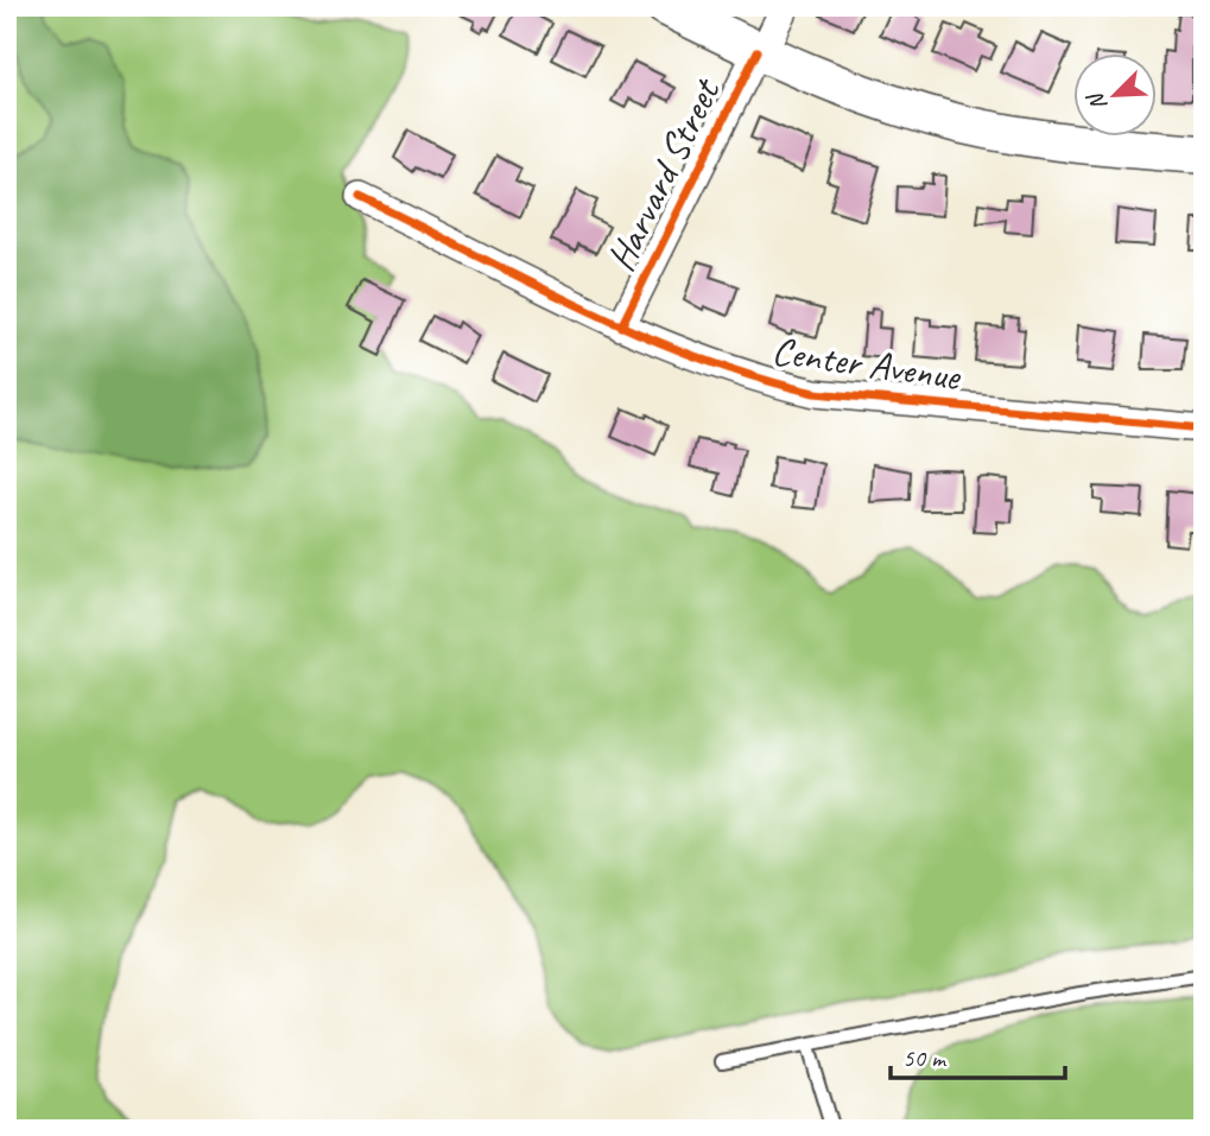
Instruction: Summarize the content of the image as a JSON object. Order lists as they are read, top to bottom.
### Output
{
  "streets": {
    "street": ["Harvard Street", "Center Avenue"]
  },
  "crossings": [
    ["Harvard Street", "Center Avenue"]
  ],
  "scale_bar": "50 m",
  "north": "bottom left"
}
